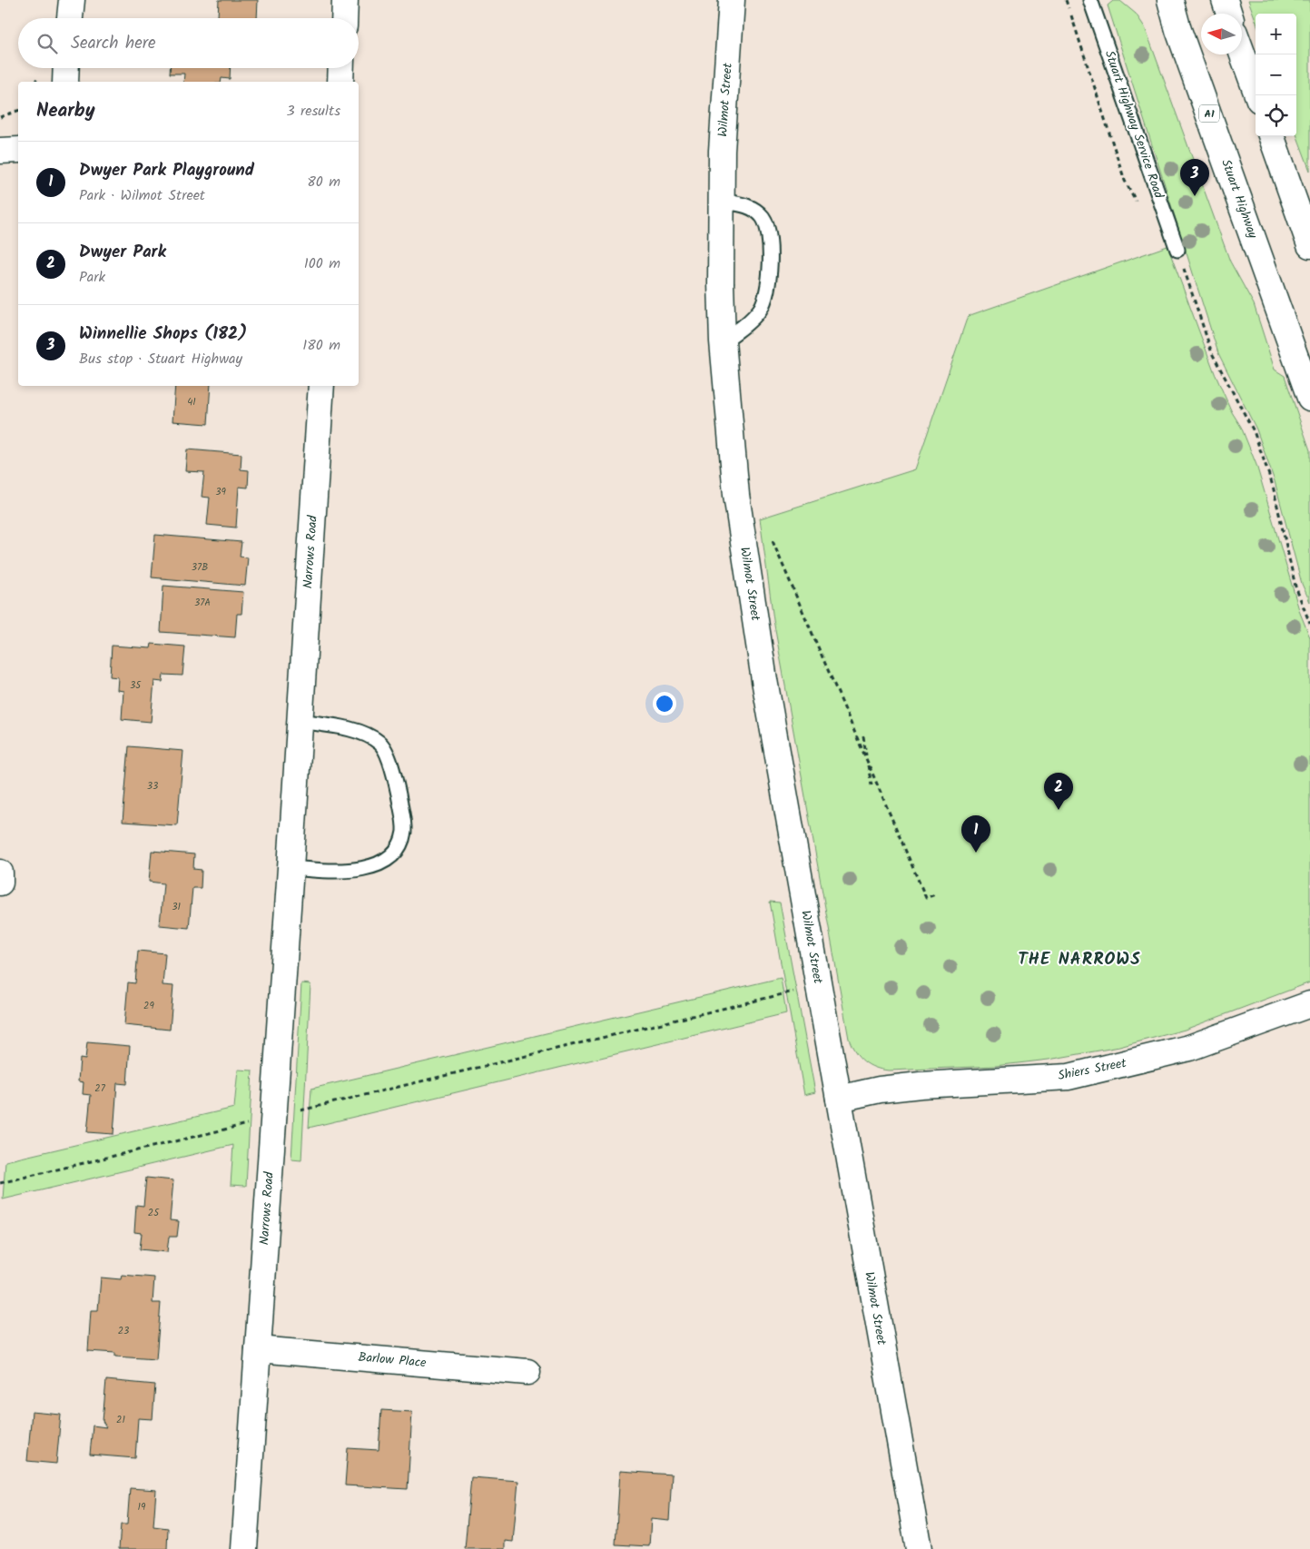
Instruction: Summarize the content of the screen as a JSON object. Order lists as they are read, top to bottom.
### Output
{
  "streets": {
    "main road": [
      "Wilmot Street",
      "A1",
      "Stuart Highway",
      "Narrows Road",
      "Shiers Street",
      "Barlow Place"
    ],
    "lane": ["Stuart Highway Service Road"]
  },
  "crossings": [
    ["Wilmot Street", "Shiers Street"],
    ["Narrows Road", "Barlow Place"]
  ],
  "districts": ["THE NARROWS"],
  "house_numbers": [
    "41",
    "39",
    "37B",
    "37A",
    "35",
    "33",
    "31",
    "29",
    "27",
    "25",
    "23",
    "21",
    "19"
  ],
  "north": "left",
  "page": {
    "map_buttons": ["+", "−"],
    "search": "Search here",
    "heading": ["Nearby", "3 results"],
    "list": [
      {
        "mark": "1",
        "name": "Dwyer Park Playground",
        "note": "Park · Wilmot Street",
        "value": "80 m"
      },
      {
        "mark": "2",
        "name": "Dwyer Park",
        "note": "Park",
        "value": "100 m"
      },
      {
        "mark": "3",
        "name": "Winnellie Shops (182)",
        "note": "Bus stop · Stuart Highway",
        "value": "180 m"
      }
    ],
    "pins": ["3", "2", "1"]
  }
}
